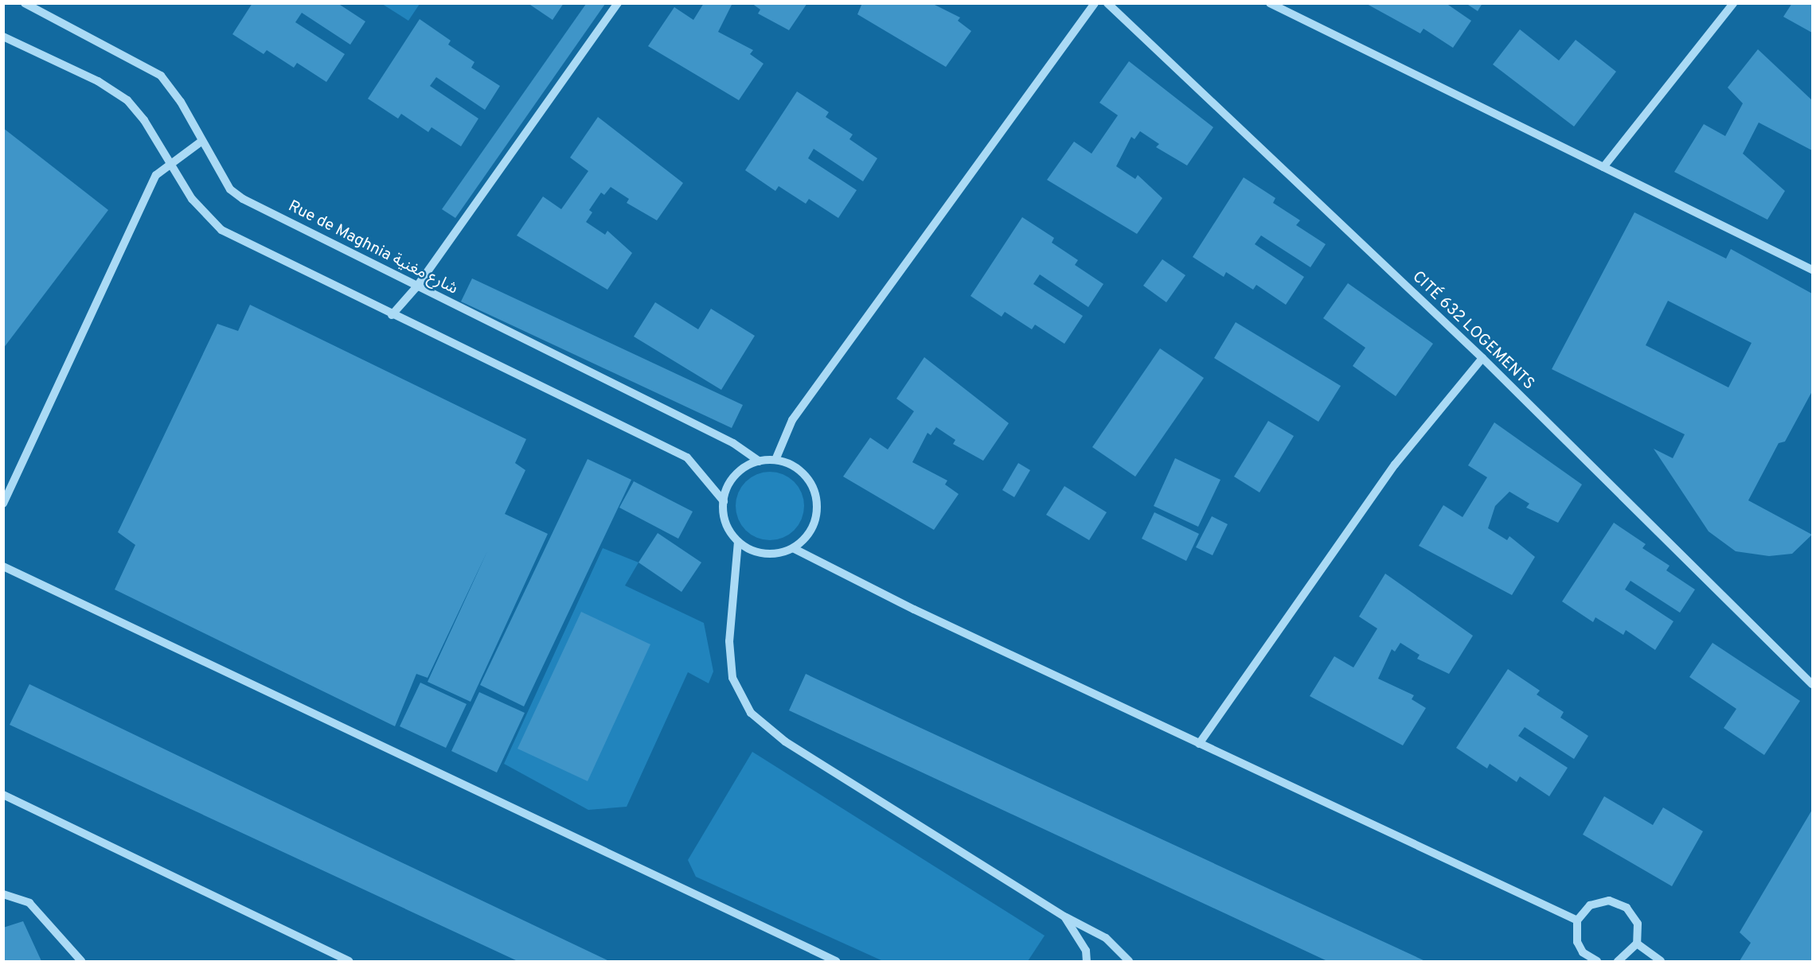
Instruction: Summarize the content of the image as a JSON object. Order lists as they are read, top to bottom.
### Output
{
  "streets": {
    "street": ["Rue de Maghnia شارع مغنية", "CITÉ 632 LOGEMENTS"]
  }
}
